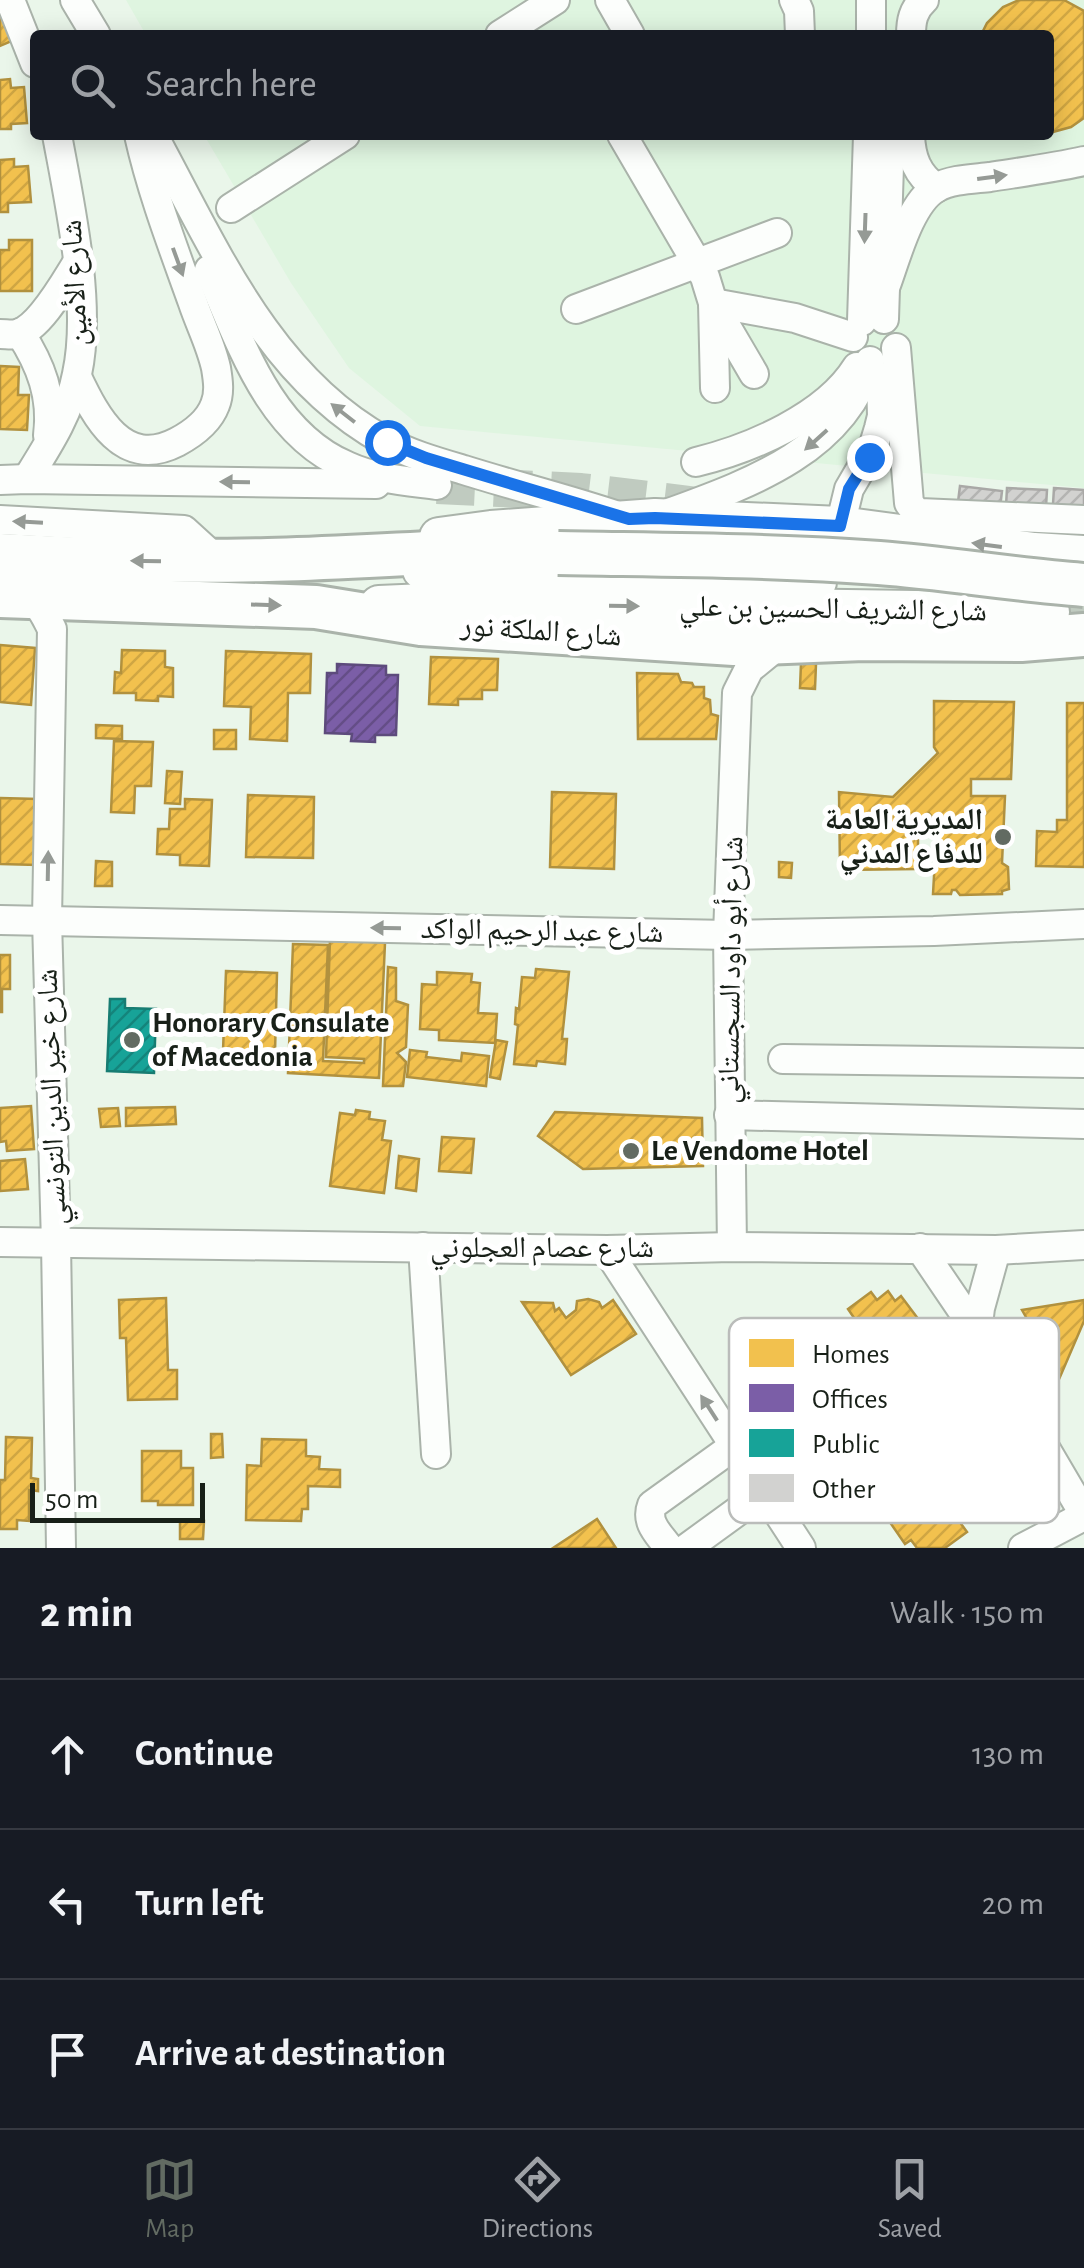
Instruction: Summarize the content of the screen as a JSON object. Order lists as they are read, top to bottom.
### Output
{
  "streets": {
    "highway": ["شارع الملكة نور"],
    "main road": ["شارع الشريف الحسين بن علي"],
    "street": [
      "شارع الأمين",
      "شارع عبد الرحيم الواكد",
      "شارع أبو داود السجستاني",
      "شارع خير الدين التونسي",
      "شارع عصام العجلوني"
    ]
  },
  "crossings": [
    ["شارع الشريف الحسين بن علي", "شارع الملكة نور"],
    ["شارع عبد الرحيم الواكد", "شارع أبو داود السجستاني"],
    ["شارع عبد الرحيم الواكد", "شارع خير الدين التونسي"],
    ["شارع أبو داود السجستاني", "شارع عصام العجلوني"],
    ["شارع خير الدين التونسي", "شارع عصام العجلوني"]
  ],
  "one_way": ["شارع عبد الرحيم الواكد"],
  "places": ["المديرية العامة للدفاع المدني", "Honorary Consulate of Macedonia", "Le Vendome Hotel"],
  "legend": [
    "Homes",
    "Offices",
    "Public",
    "Other"
  ],
  "scale_bar": "50 m",
  "page": {
    "search": "Search here",
    "scale": "50 m",
    "heading": ["2 min", "Walk · 150 m"],
    "list": [
      ["Continue", "130 m"],
      ["Turn left", "20 m"],
      "Arrive at destination"
    ],
    "nav": ["Map", "Directions", "Saved"]
  }
}
